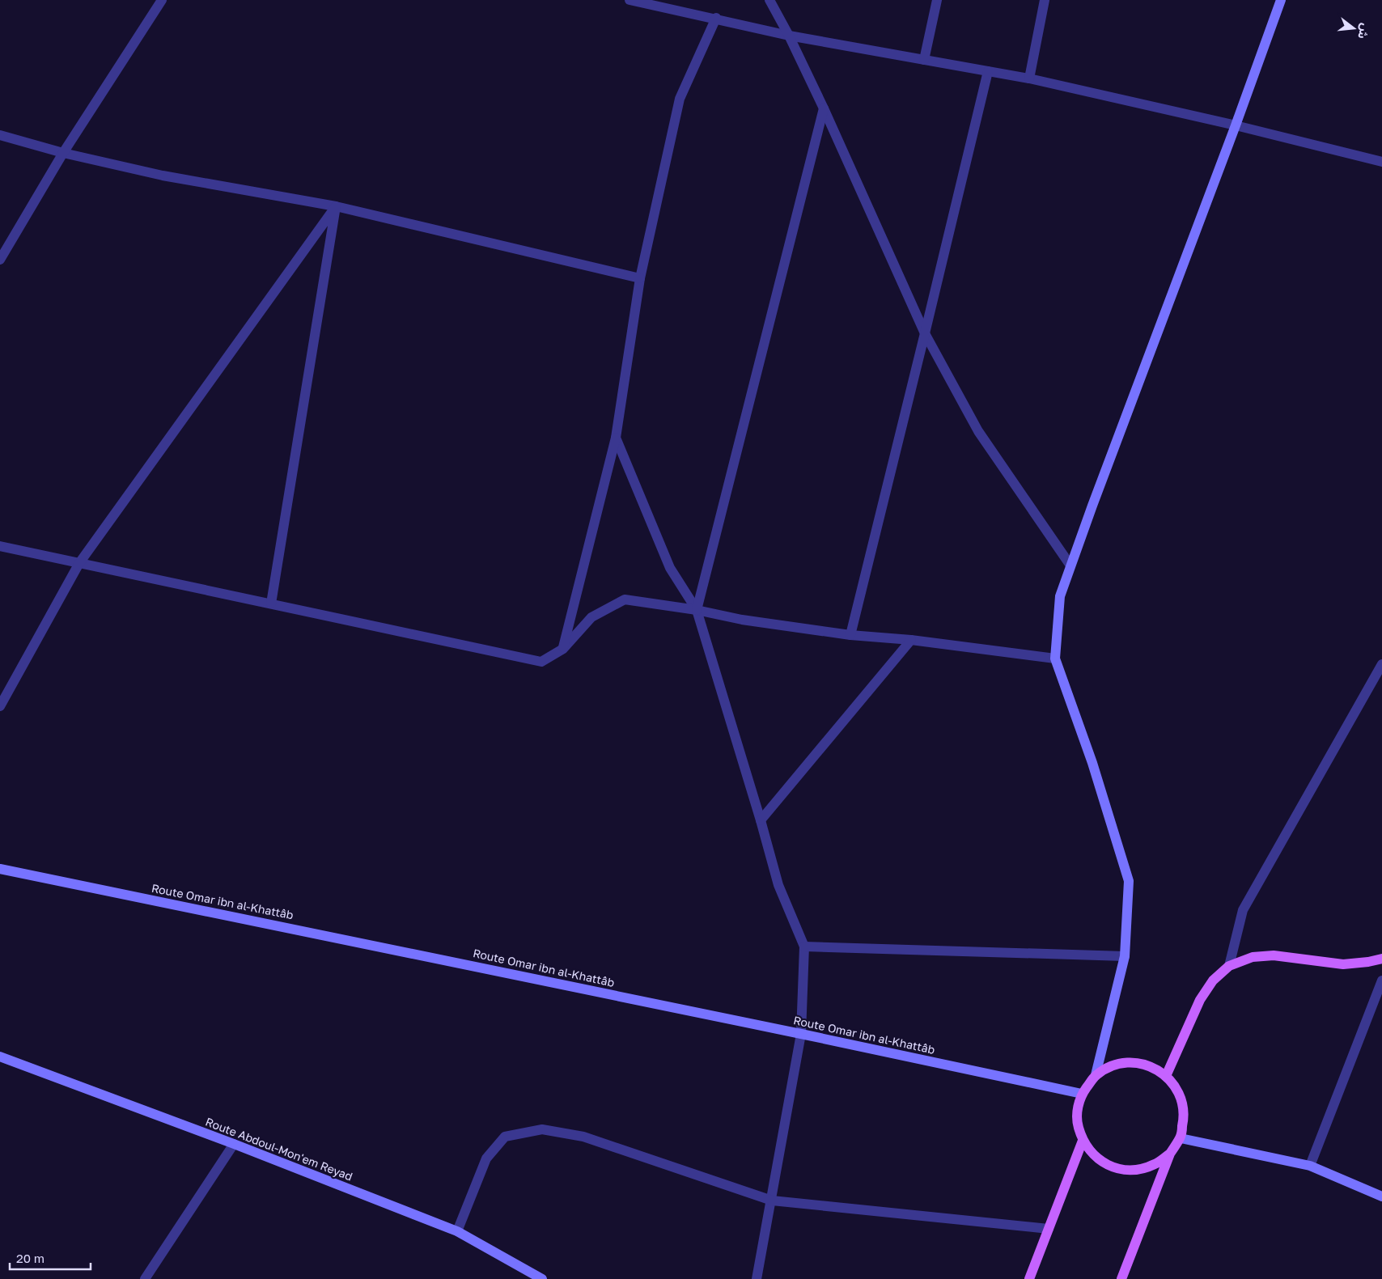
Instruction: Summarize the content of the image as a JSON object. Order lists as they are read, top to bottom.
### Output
{
  "streets": {
    "street": ["Route Omar ibn al-Khattâb", "Route Abdoul-Mon'em Reyad"]
  },
  "scale_bar": "20 m",
  "north": "right"
}
